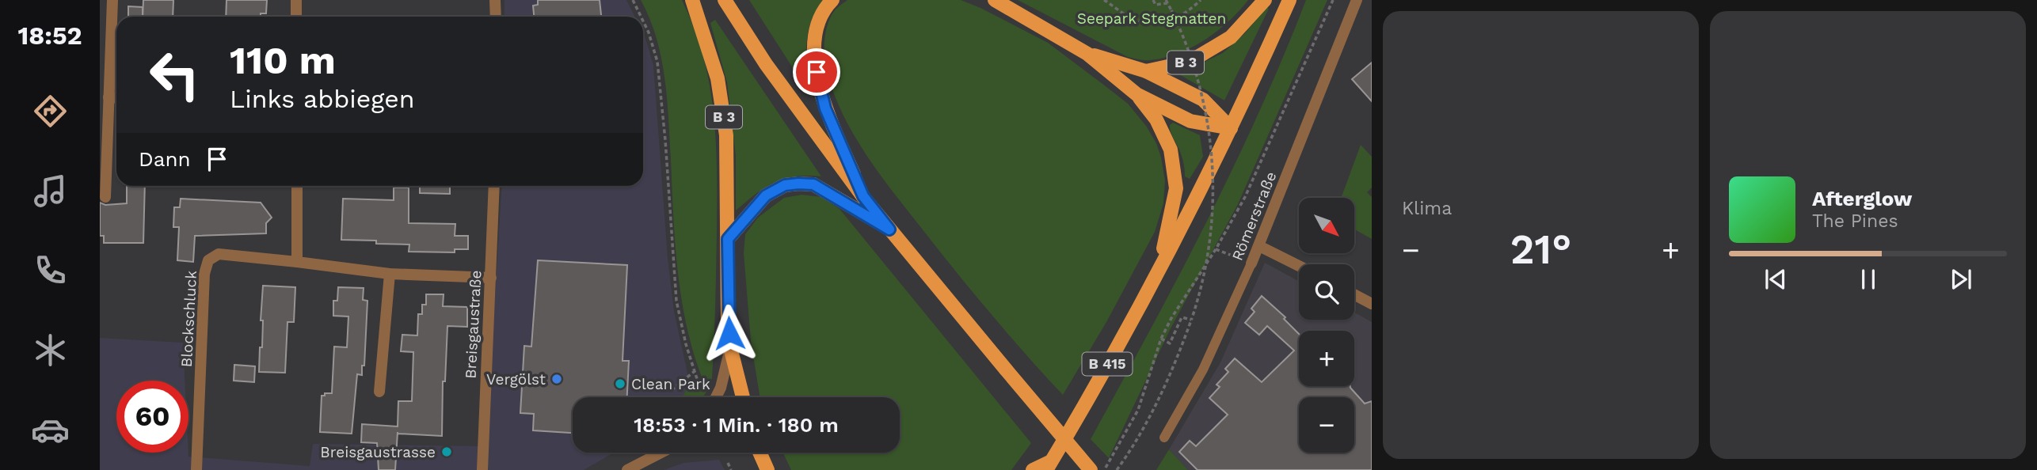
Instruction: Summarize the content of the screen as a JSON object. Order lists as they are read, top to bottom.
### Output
{
  "streets": {
    "main road": ["B 3", "B 415"],
    "street": ["Römerstraße", "Blockschluck", "Breisgaustraße"]
  },
  "crossings": [
    ["B 3", "B 415"],
    ["Blockschluck", "Breisgaustraße"]
  ],
  "parks": ["Seepark Stegmatten"],
  "places": ["Vergölst", "Clean Park", "Breisgaustrasse"],
  "north": "bottom right",
  "page": {
    "tabs": "18:52",
    "tile": "Klima",
    "turn": ["110 m", "Links abbiegen"],
    "then": "Dann",
    "song": ["Afterglow", "The Pines"],
    "map_buttons": ["+", "−"],
    "heat": ["−", "21°", "+"],
    "limit": "60",
    "trip": "18:53 · 1 Min. · 180 m"
  }
}
